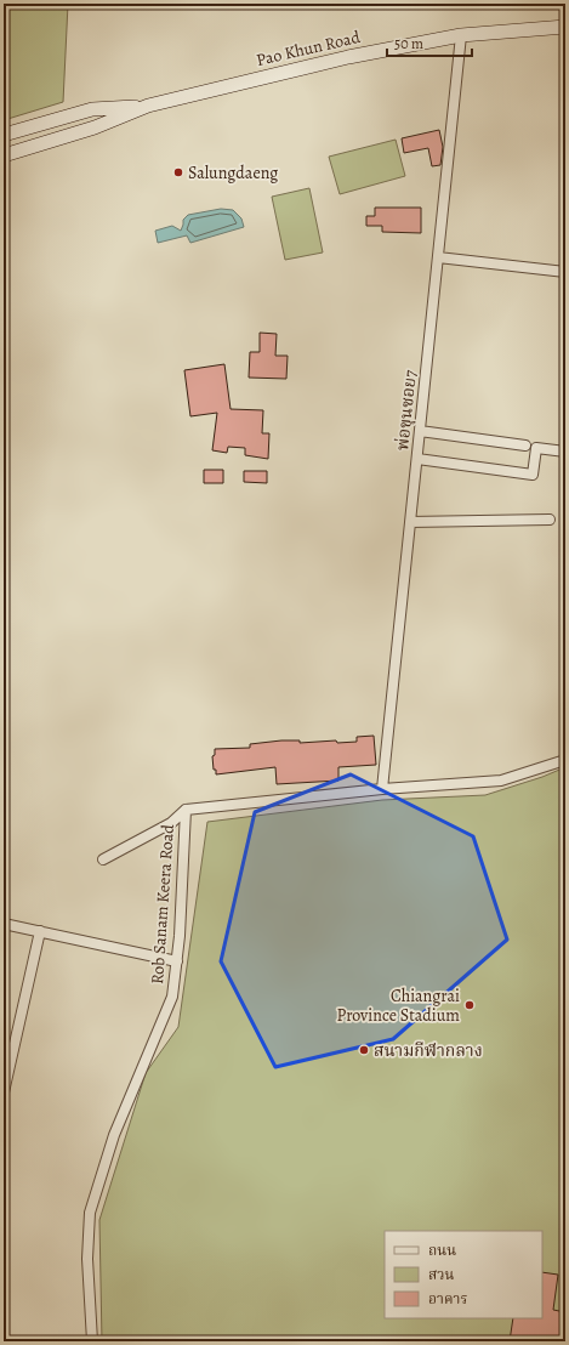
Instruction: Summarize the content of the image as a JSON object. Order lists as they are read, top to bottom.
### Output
{
  "streets": {
    "main road": ["Pao Khun Road"],
    "street": ["พ่อขุนซอย7", "Rob Sanam Keera Road"]
  },
  "crossings": [
    ["Pao Khun Road", "พ่อขุนซอย7"],
    ["พ่อขุนซอย7", "Rob Sanam Keera Road"]
  ],
  "places": ["Salungdaeng", "Chiangrai Province Stadium", "สนามกีฬากลาง"],
  "legend": ["ถนน", "สวน", "อาคาร"],
  "scale_bar": "50 m"
}
